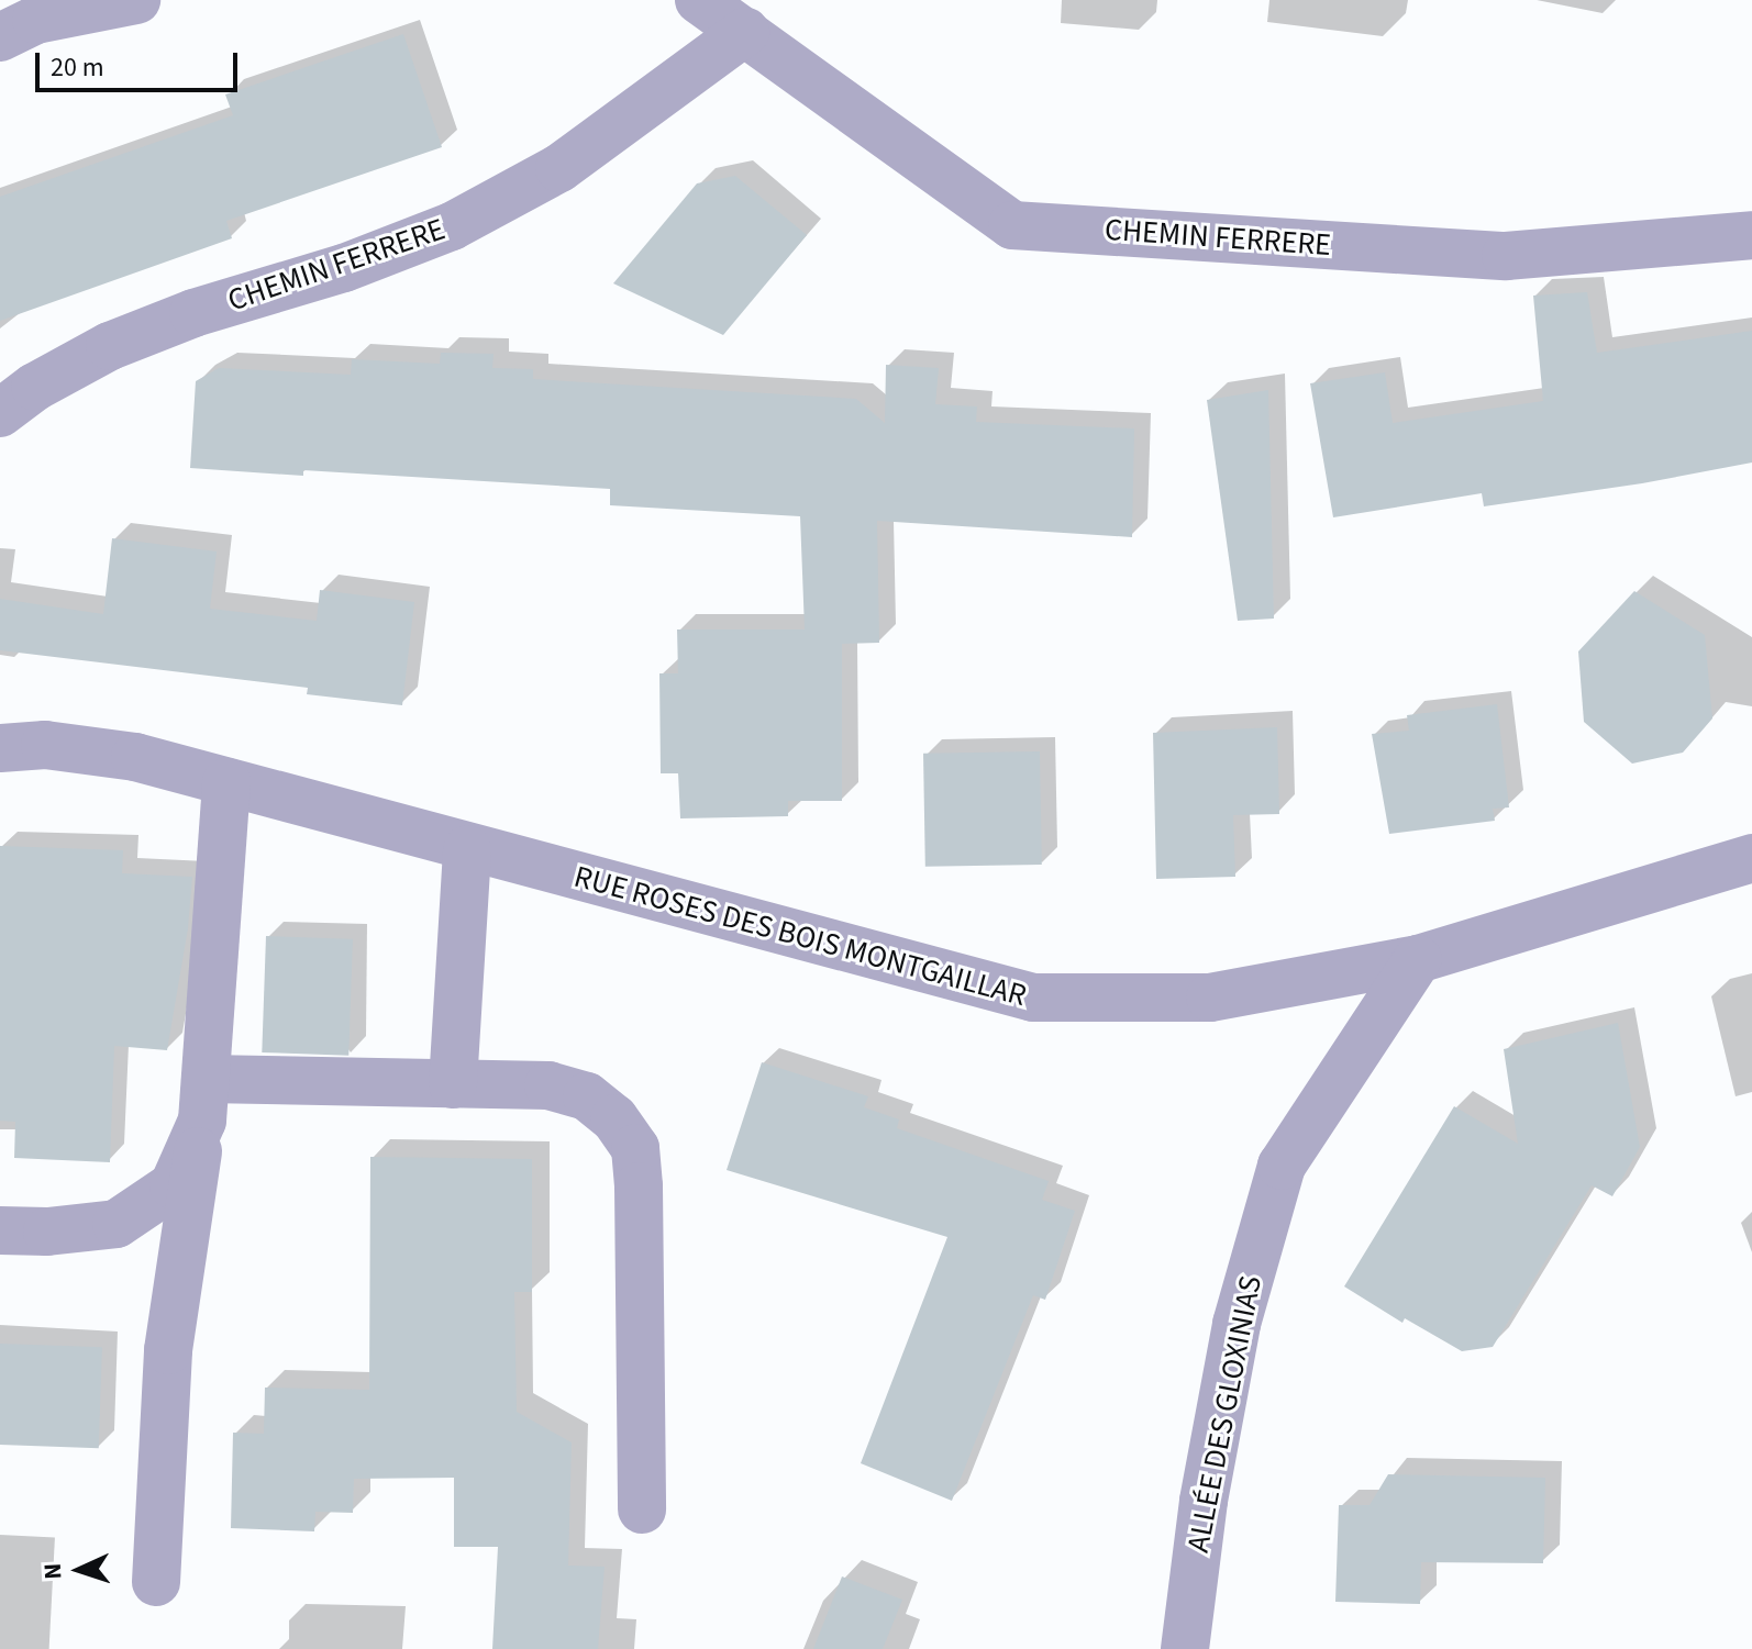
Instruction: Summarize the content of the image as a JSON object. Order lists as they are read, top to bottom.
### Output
{
  "streets": {
    "street": ["CHEMIN FERRERE", "RUE ROSES DES BOIS MONTGAILLAR", "ALLÉE DES GLOXINIAS"]
  },
  "crossings": [
    ["RUE ROSES DES BOIS MONTGAILLAR", "ALLÉE DES GLOXINIAS"]
  ],
  "scale_bar": "20 m",
  "north": "left"
}
